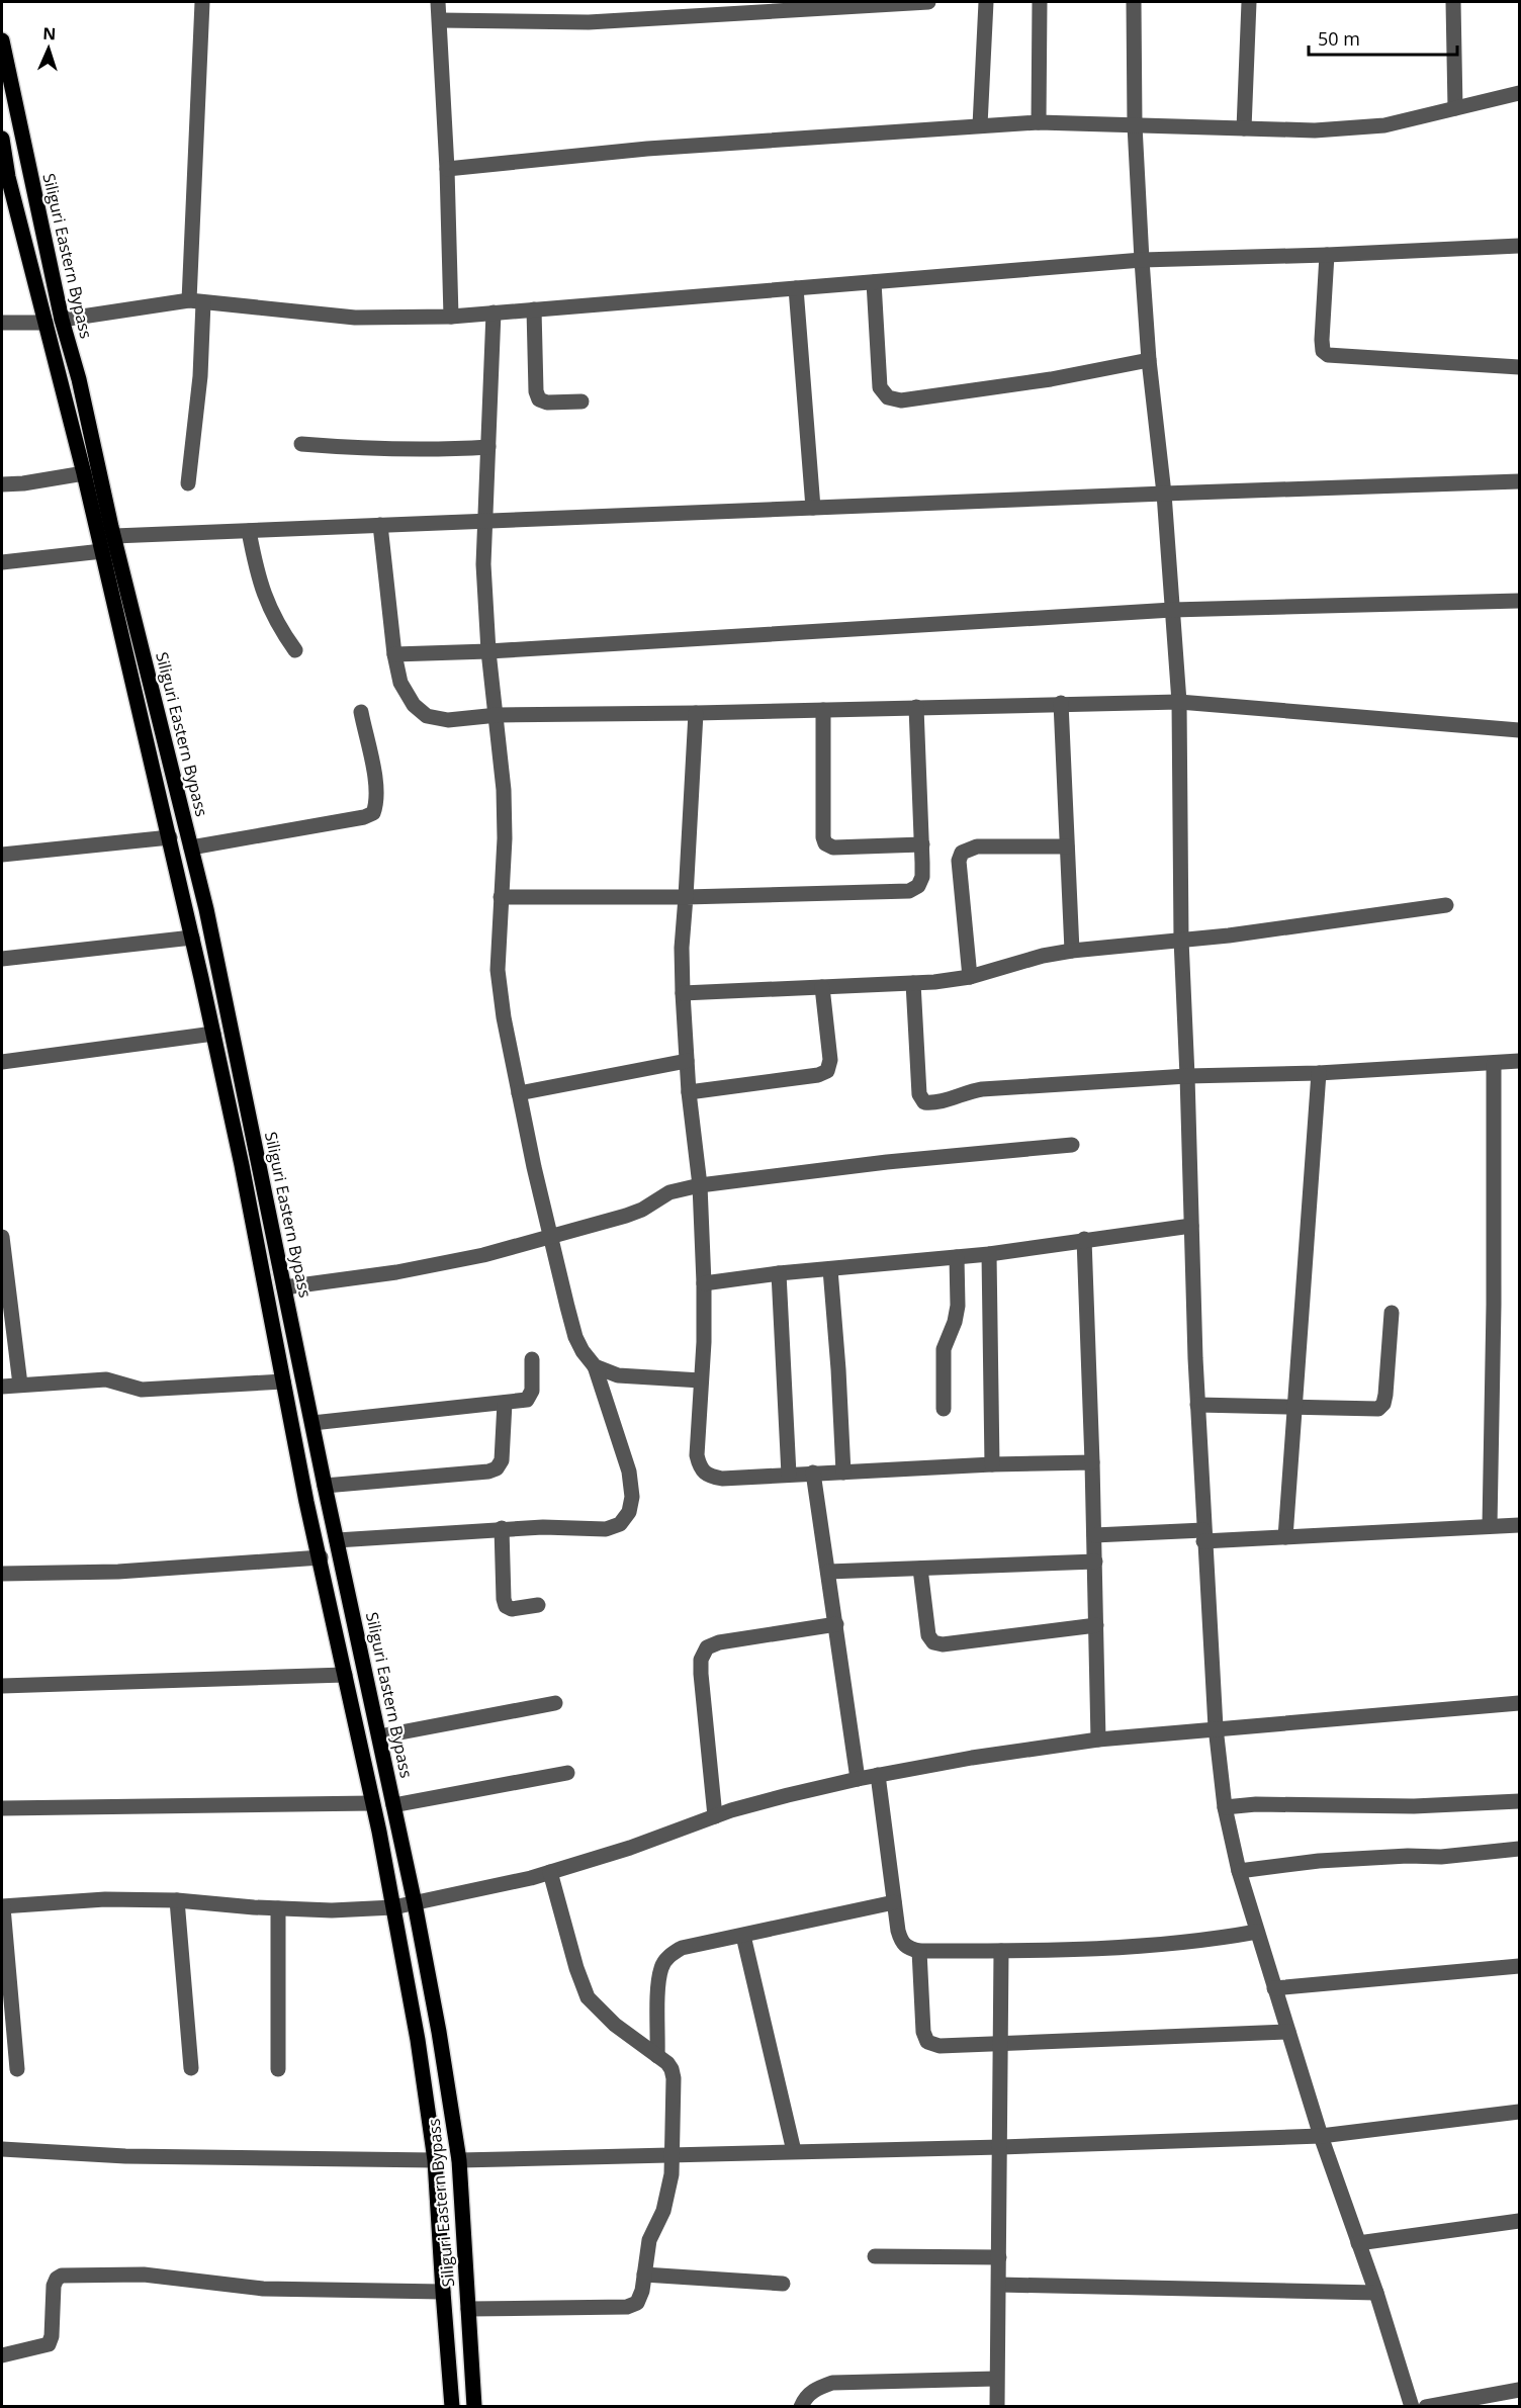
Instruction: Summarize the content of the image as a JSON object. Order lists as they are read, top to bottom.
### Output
{
  "streets": {
    "main road": ["Siliguri Eastern Bypass"]
  },
  "scale_bar": "50 m",
  "north": "top"
}
